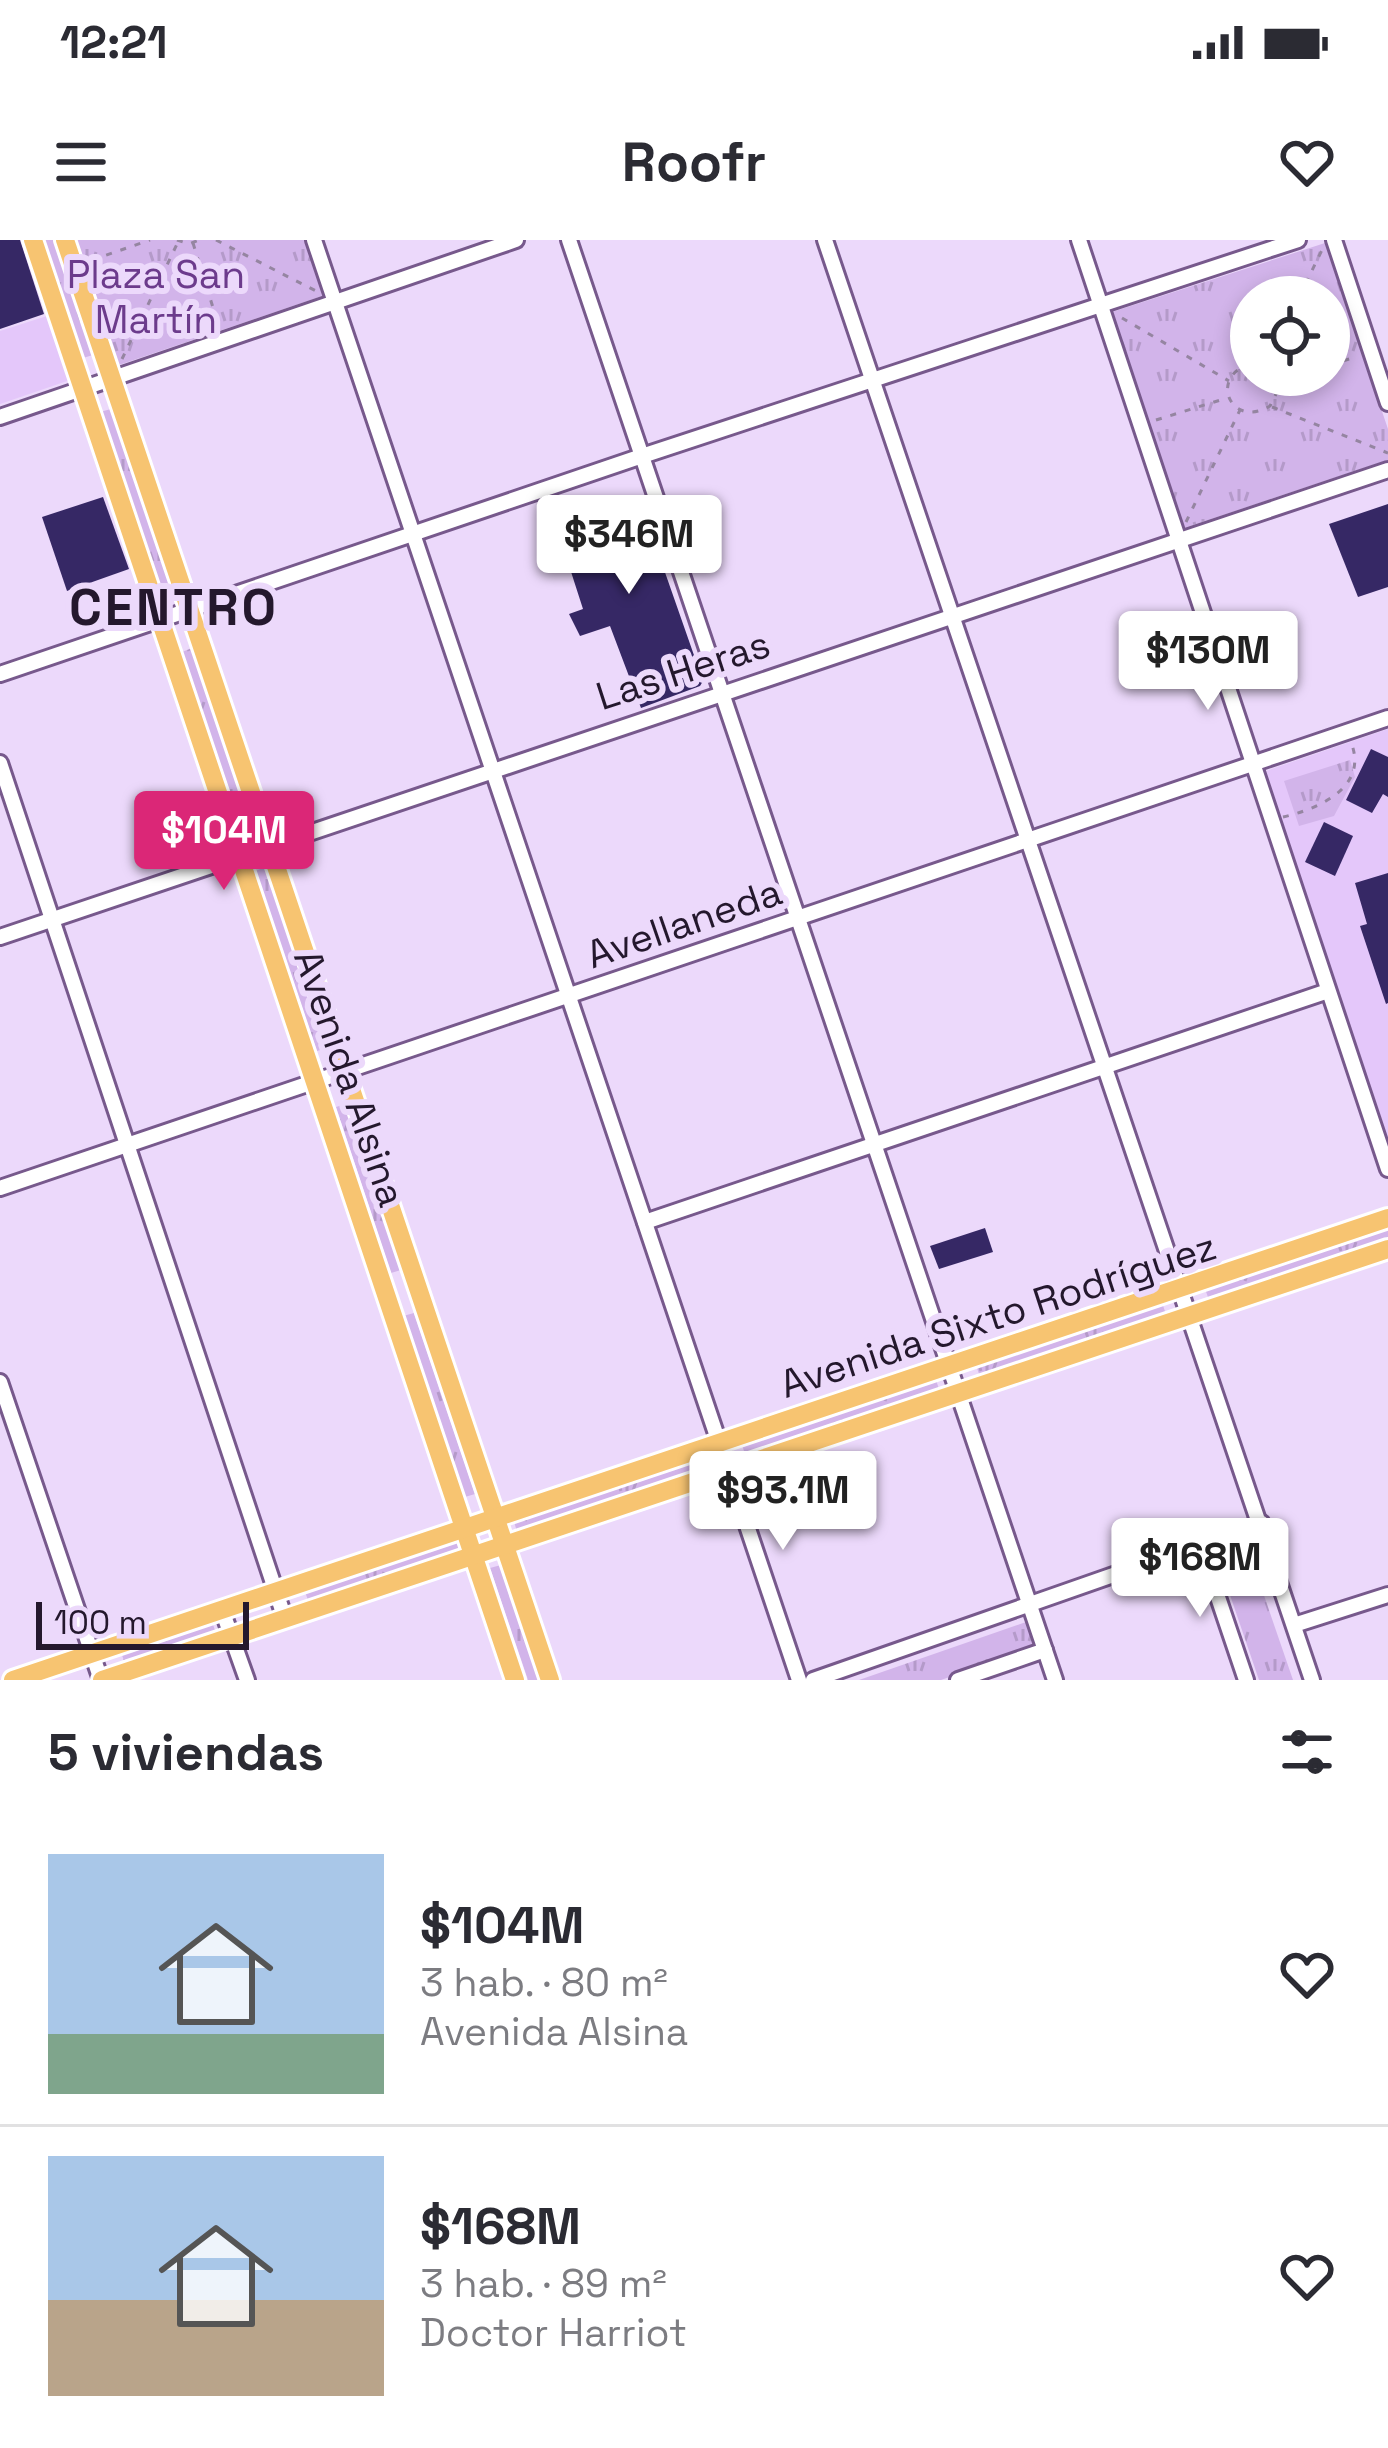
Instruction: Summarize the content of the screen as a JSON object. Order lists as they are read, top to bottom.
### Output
{
  "streets": {
    "main road": ["Avenida Alsina", "Avenida Sixto Rodríguez"],
    "street": ["Las Heras", "Avellaneda"]
  },
  "crossings": [
    ["Las Heras", "Avenida Alsina"],
    ["Avellaneda", "Avenida Alsina"],
    ["Avenida Alsina", "Avenida Sixto Rodríguez"]
  ],
  "districts": ["CENTRO"],
  "parks": ["Plaza San Martín"],
  "scale_bar": "100 m",
  "page": {
    "status": "12:21",
    "header": "Roofr",
    "price": [
      "$346M",
      "$130M",
      "$104M",
      "$93.1M",
      "$168M"
    ],
    "scale": "100 m",
    "heading": "5 viviendas",
    "list": [
      {
        "name": "$104M",
        "note": "3 hab. · 80 m² · Avenida Alsina"
      },
      {
        "name": "$168M",
        "note": "3 hab. · 89 m² · Doctor Harriot"
      }
    ]
  }
}
